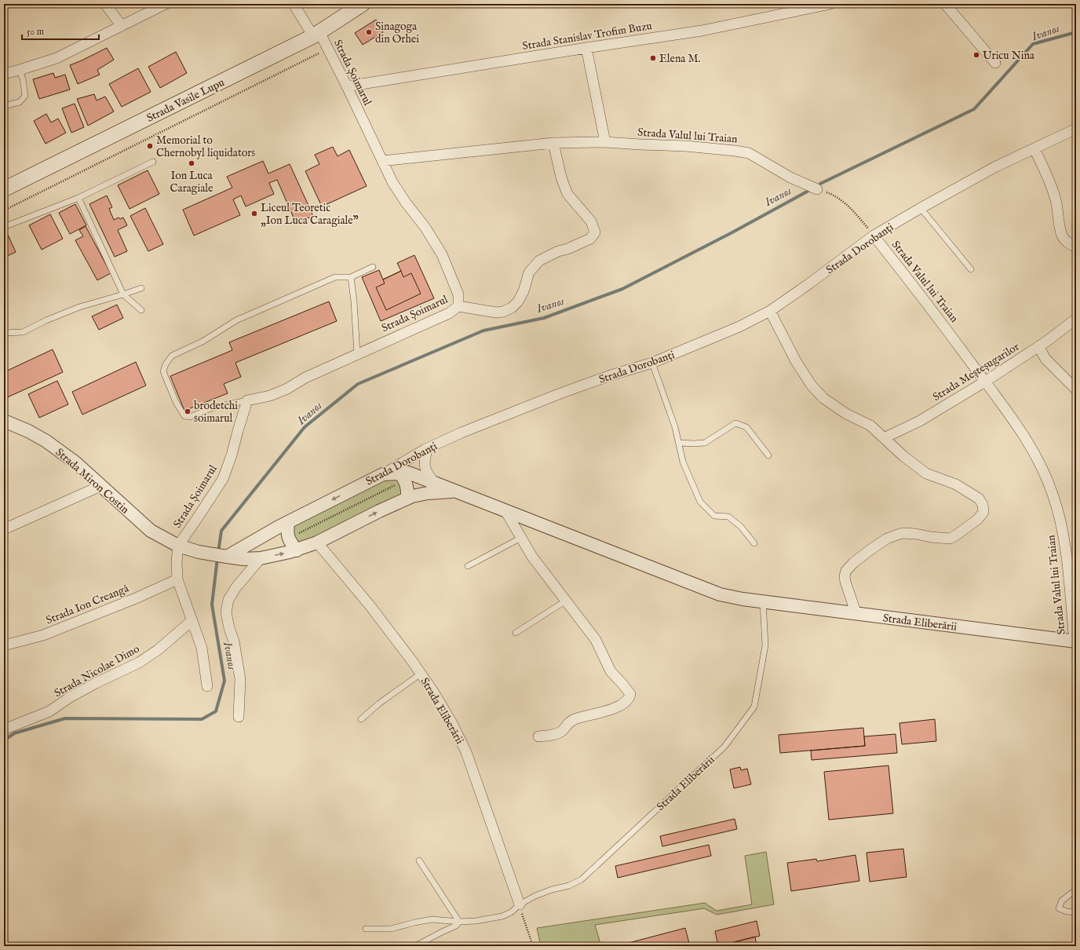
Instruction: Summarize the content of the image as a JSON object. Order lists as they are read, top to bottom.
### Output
{
  "streets": {
    "main road": ["Strada Vasile Lupu"],
    "street": [
      "Strada Stanislav Trofim Buzu",
      "Strada Șoimarul",
      "Strada Valul lui Traian",
      "Strada Dorobanți",
      "Strada Meșteșugarilor",
      "Strada Miron Costin",
      "Strada Ion Creangă",
      "Strada Eliberării",
      "Strada Nicolae Dimo"
    ]
  },
  "crossings": [
    ["Strada Stanislav Trofim Buzu", "Strada Șoimarul"],
    ["Strada Șoimarul", "Strada Vasile Lupu"],
    ["Strada Șoimarul", "Strada Valul lui Traian"],
    ["Strada Șoimarul", "Strada Miron Costin"],
    ["Strada Valul lui Traian", "Strada Dorobanți"],
    ["Strada Valul lui Traian", "Strada Meșteșugarilor"],
    ["Strada Valul lui Traian", "Strada Eliberării"],
    ["Strada Dorobanți", "Strada Eliberării"]
  ],
  "water": ["Ivanos"],
  "places": [
    "Sinagoga din Orhei",
    "Uricu Nina",
    "Elena M.",
    "Memorial to Chernobyl liquidators",
    "Ion Luca Caragiale",
    "Liceul Teoretic „Ion Luca Caragiale”",
    "brodetchi soimarul"
  ],
  "scale_bar": "50 m"
}
